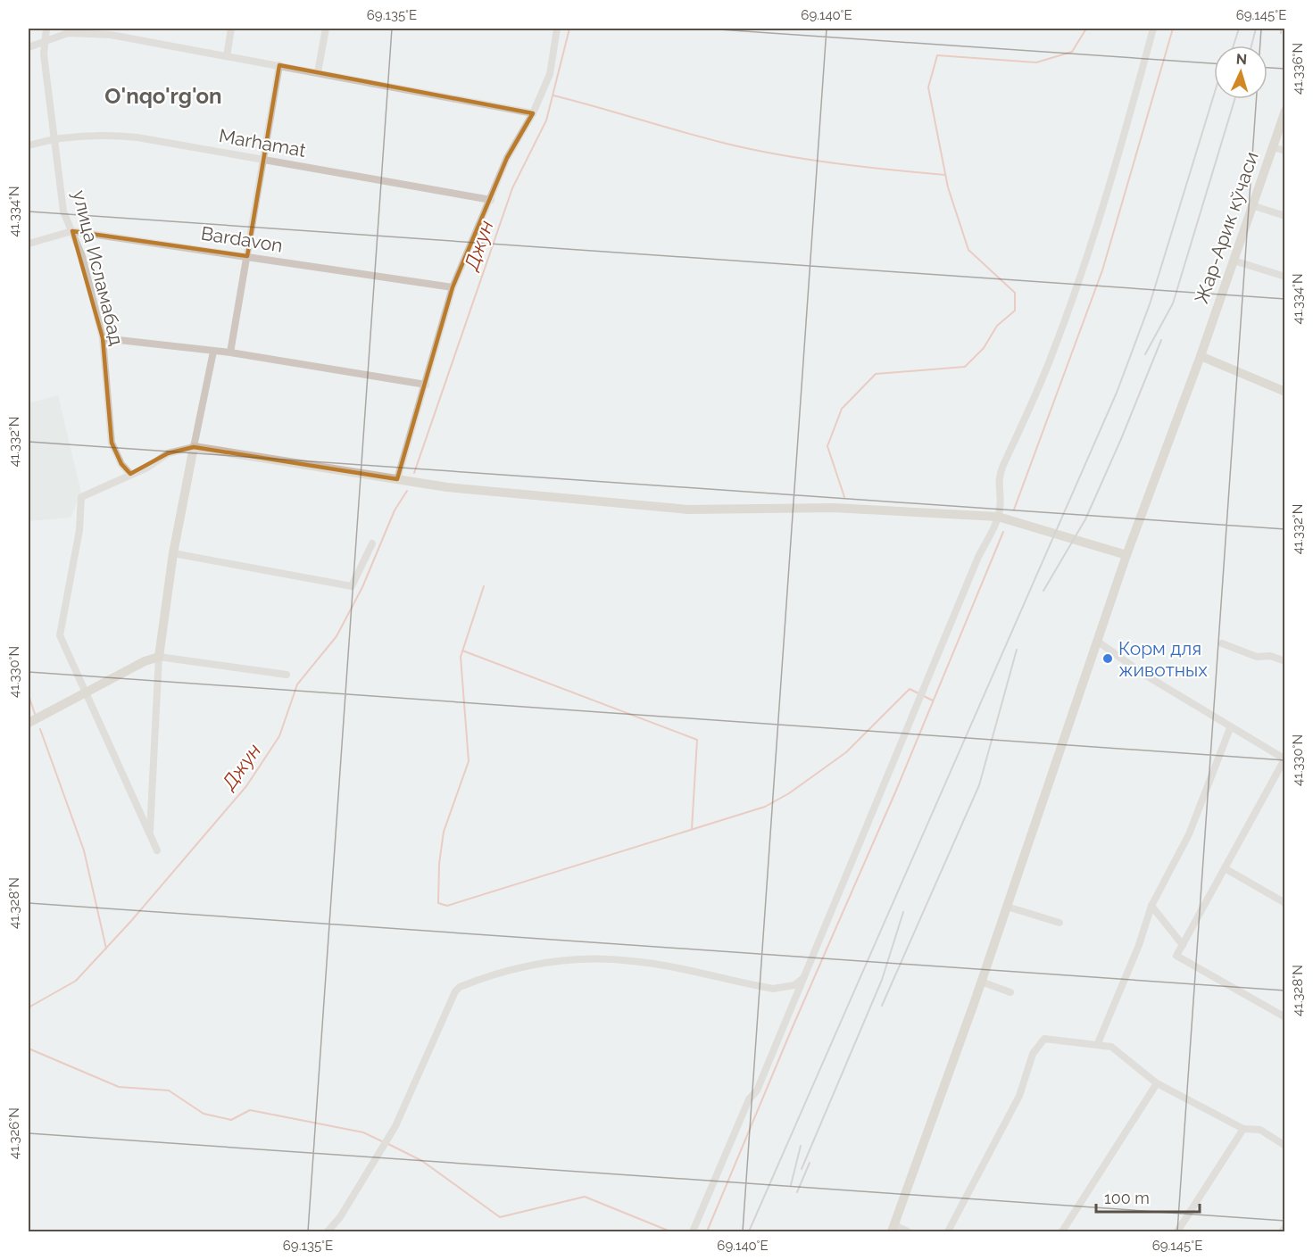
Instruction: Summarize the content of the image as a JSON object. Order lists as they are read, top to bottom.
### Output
{
  "streets": {
    "main road": ["Жар-Арик кўчаси"],
    "street": ["Marhamat", "Bardavon", "улица Исламабад"]
  },
  "crossings": [
    ["Marhamat", "улица Исламабад"],
    ["Bardavon", "улица Исламабад"]
  ],
  "districts": ["O'nqo'rg'on"],
  "water": ["Джун"],
  "places": ["Корм для животных"],
  "scale_bar": "100 m",
  "north": "top",
  "coordinates": [
    "69.135°E",
    "69.140°E",
    "69.145°E",
    "41.336°N",
    "41.334°N",
    "41.332°N",
    "41.330°N",
    "41.328°N",
    "41.326°N"
  ]
}
